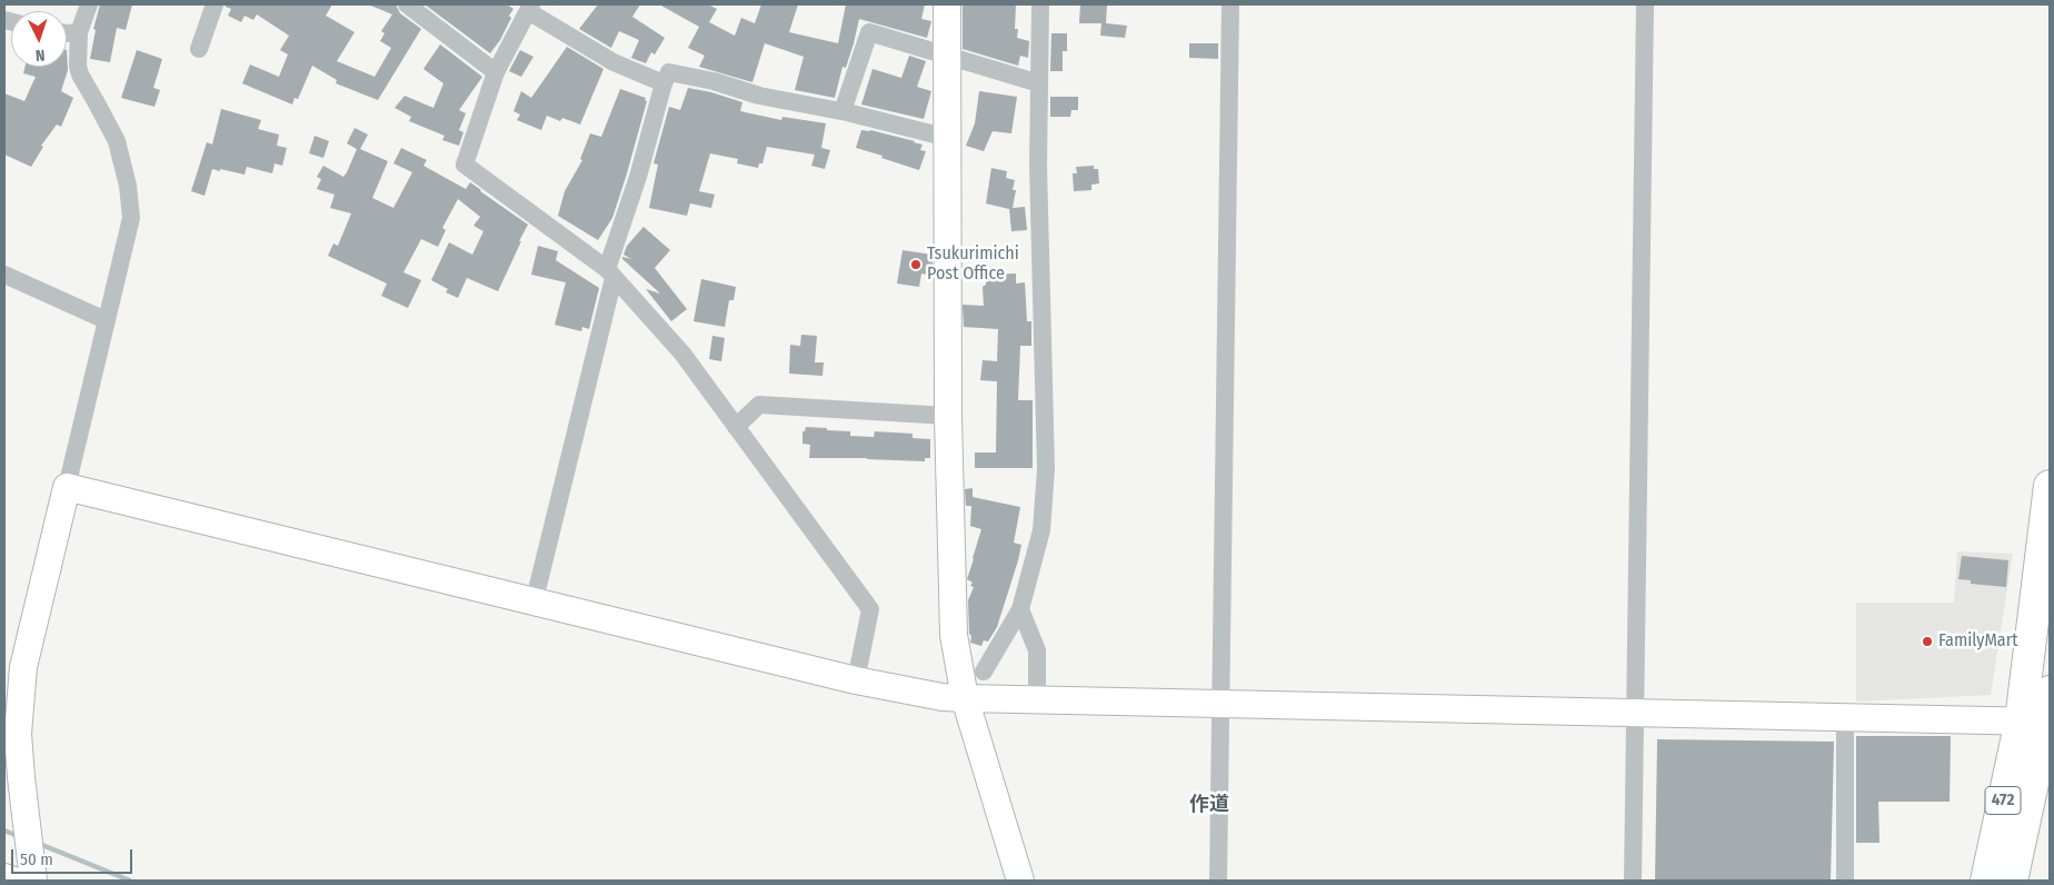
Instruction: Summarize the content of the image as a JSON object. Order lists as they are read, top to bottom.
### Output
{
  "streets": {
    "highway": ["472"]
  },
  "districts": ["作道"],
  "places": ["Tsukurimichi Post Office", "FamilyMart"],
  "scale_bar": "50 m",
  "north": "bottom"
}
